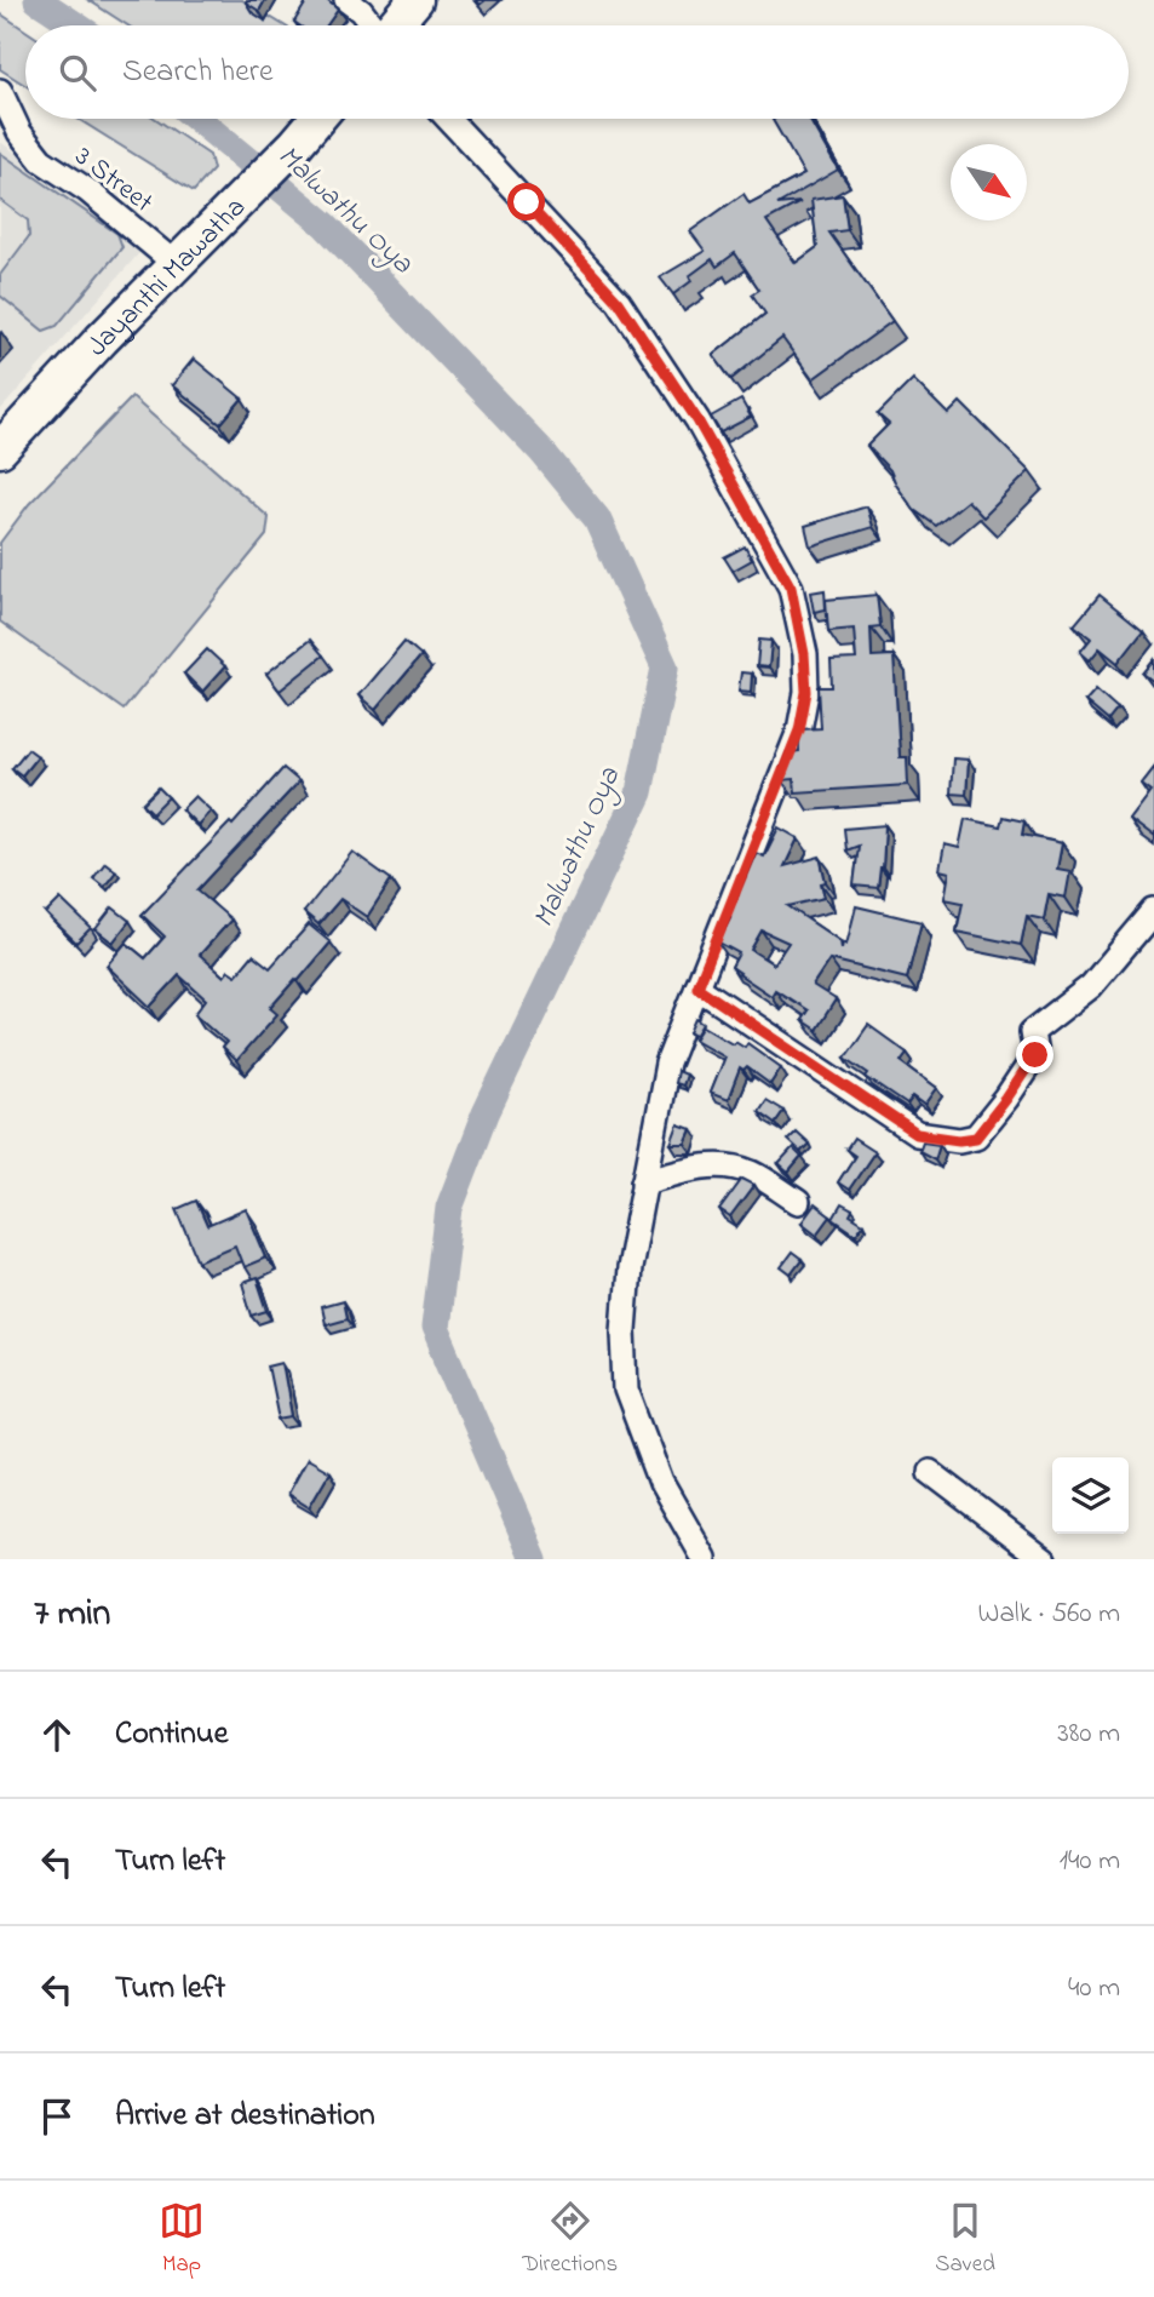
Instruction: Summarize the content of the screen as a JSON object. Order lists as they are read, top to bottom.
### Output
{
  "streets": {
    "highway": ["Jayanthi Mawatha"],
    "street": ["3 Street"]
  },
  "crossings": [
    ["3 Street", "Jayanthi Mawatha"]
  ],
  "water": ["Malwathu Oya"],
  "north": "bottom right",
  "page": {
    "search": "Search here",
    "heading": ["7 min", "Walk · 560 m"],
    "list": [
      ["Continue", "380 m"],
      ["Turn left", "140 m"],
      ["Turn left", "40 m"],
      "Arrive at destination"
    ],
    "nav": ["Map", "Directions", "Saved"]
  }
}
